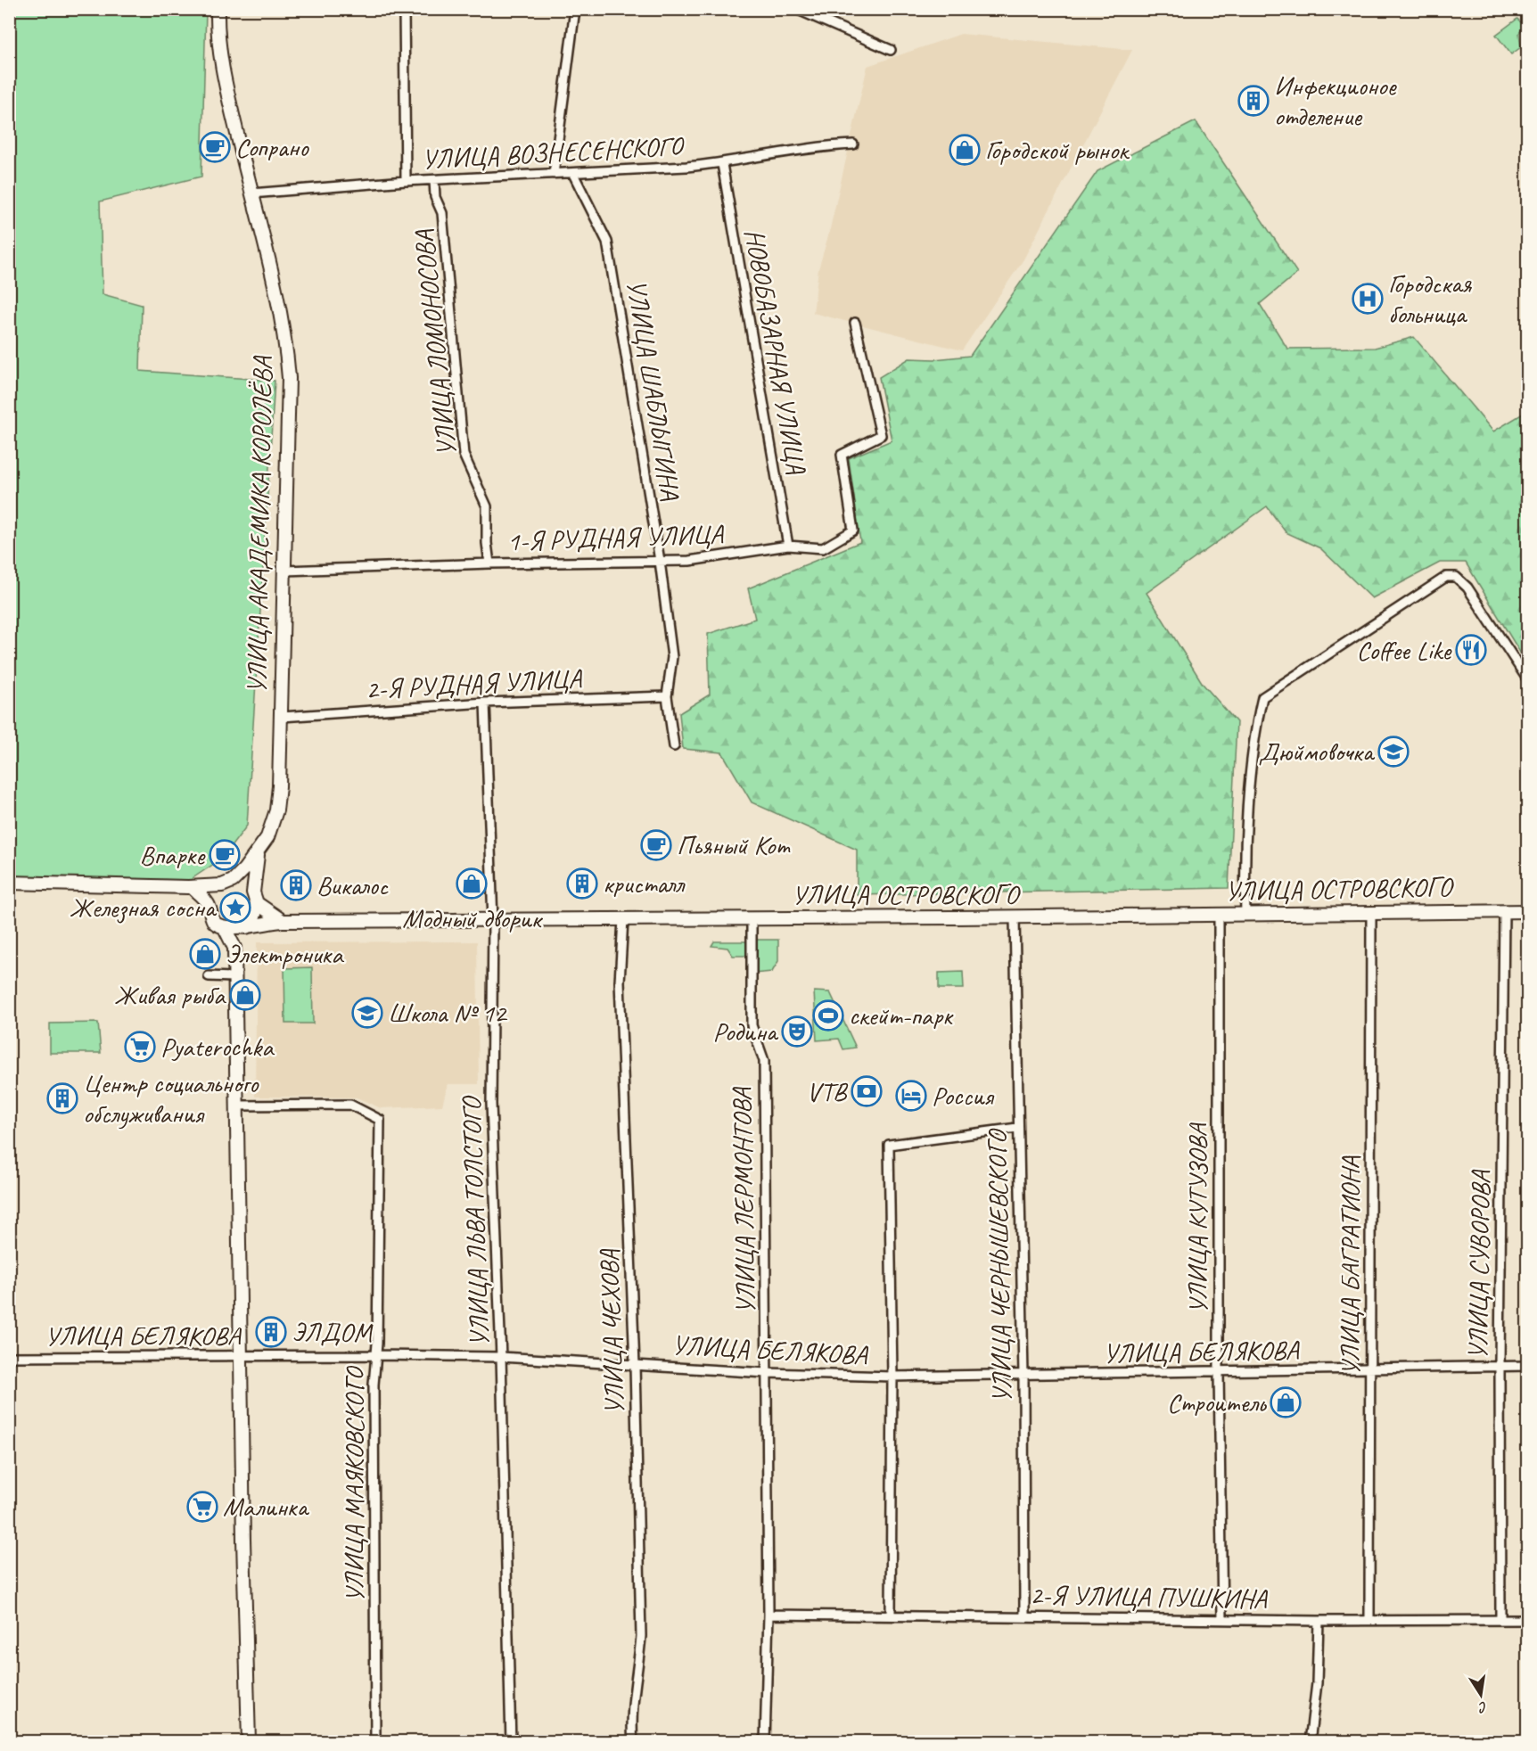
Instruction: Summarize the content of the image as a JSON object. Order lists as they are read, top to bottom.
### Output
{
  "streets": {
    "street": [
      "УЛИЦА ВОЗНЕСЕНСКОГО",
      "УЛИЦА ЛОМОНОСОВА",
      "НОВОБАЗАРНАЯ УЛИЦА",
      "УЛИЦА ШАБЛЫГИНА",
      "УЛИЦА АКАДЕМИКА КОРОЛЁВА",
      "1-Я РУДНАЯ УЛИЦА",
      "2-Я РУДНАЯ УЛИЦА",
      "УЛИЦА ОСТРОВСКОГО",
      "УЛИЦА ЛЕРМОНТОВА",
      "УЛИЦА КУТУЗОВА",
      "УЛИЦА ЛЬВА ТОЛСТОГО",
      "УЛИЦА СУВОРОВА",
      "УЛИЦА БАГРАТИОНА",
      "УЛИЦА ЧЕРНЫШЕВСКОГО",
      "УЛИЦА ЧЕХОВА",
      "УЛИЦА БЕЛЯКОВА",
      "УЛИЦА МАЯКОВСКОГО",
      "2-Я УЛИЦА ПУШКИНА"
    ]
  },
  "crossings": [
    ["УЛИЦА ВОЗНЕСЕНСКОГО", "УЛИЦА ЛОМОНОСОВА"],
    ["УЛИЦА ВОЗНЕСЕНСКОГО", "НОВОБАЗАРНАЯ УЛИЦА"],
    ["УЛИЦА ВОЗНЕСЕНСКОГО", "УЛИЦА ШАБЛЫГИНА"],
    ["УЛИЦА ВОЗНЕСЕНСКОГО", "УЛИЦА АКАДЕМИКА КОРОЛЁВА"],
    ["УЛИЦА ЛОМОНОСОВА", "1-Я РУДНАЯ УЛИЦА"],
    ["НОВОБАЗАРНАЯ УЛИЦА", "1-Я РУДНАЯ УЛИЦА"],
    ["УЛИЦА ШАБЛЫГИНА", "1-Я РУДНАЯ УЛИЦА"],
    ["УЛИЦА ШАБЛЫГИНА", "2-Я РУДНАЯ УЛИЦА"],
    ["УЛИЦА АКАДЕМИКА КОРОЛЁВА", "1-Я РУДНАЯ УЛИЦА"],
    ["УЛИЦА АКАДЕМИКА КОРОЛЁВА", "2-Я РУДНАЯ УЛИЦА"],
    ["2-Я РУДНАЯ УЛИЦА", "УЛИЦА ЛЬВА ТОЛСТОГО"],
    ["УЛИЦА ОСТРОВСКОГО", "УЛИЦА ЛЕРМОНТОВА"],
    ["УЛИЦА ОСТРОВСКОГО", "УЛИЦА КУТУЗОВА"],
    ["УЛИЦА ОСТРОВСКОГО", "УЛИЦА ЛЬВА ТОЛСТОГО"],
    ["УЛИЦА ОСТРОВСКОГО", "УЛИЦА СУВОРОВА"],
    ["УЛИЦА ОСТРОВСКОГО", "УЛИЦА БАГРАТИОНА"],
    ["УЛИЦА ОСТРОВСКОГО", "УЛИЦА ЧЕРНЫШЕВСКОГО"],
    ["УЛИЦА ОСТРОВСКОГО", "УЛИЦА ЧЕХОВА"],
    ["УЛИЦА ЛЕРМОНТОВА", "УЛИЦА БЕЛЯКОВА"],
    ["УЛИЦА ЛЕРМОНТОВА", "2-Я УЛИЦА ПУШКИНА"],
    ["УЛИЦА КУТУЗОВА", "УЛИЦА БЕЛЯКОВА"],
    ["УЛИЦА КУТУЗОВА", "2-Я УЛИЦА ПУШКИНА"],
    ["УЛИЦА ЛЬВА ТОЛСТОГО", "УЛИЦА БЕЛЯКОВА"],
    ["УЛИЦА СУВОРОВА", "УЛИЦА БЕЛЯКОВА"],
    ["УЛИЦА СУВОРОВА", "2-Я УЛИЦА ПУШКИНА"],
    ["УЛИЦА БАГРАТИОНА", "УЛИЦА БЕЛЯКОВА"],
    ["УЛИЦА БАГРАТИОНА", "2-Я УЛИЦА ПУШКИНА"],
    ["УЛИЦА ЧЕРНЫШЕВСКОГО", "УЛИЦА БЕЛЯКОВА"],
    ["УЛИЦА ЧЕРНЫШЕВСКОГО", "2-Я УЛИЦА ПУШКИНА"],
    ["УЛИЦА ЧЕХОВА", "УЛИЦА БЕЛЯКОВА"],
    ["УЛИЦА БЕЛЯКОВА", "УЛИЦА МАЯКОВСКОГО"]
  ],
  "places": {
    "building": [
      "Инфекционое отделение",
      "кристалл",
      "Викалос",
      "Центр социального обслуживания",
      "ЭЛДОМ"
    ],
    "cafe": ["Сопрано", "Пьяный Кот", "Впарке"],
    "shop": [
      "Городской рынок",
      "Модный дворик",
      "Электроника",
      "Живая рыба",
      "Строитель"
    ],
    "hospital": ["Городская больница"],
    "restaurant": ["Coffee Like"],
    "school or university": ["Дюймовочка", "Школа № 12"],
    "place": ["Железная сосна"],
    "sports": ["скейт-парк"],
    "theatre": ["Родина"],
    "supermarket": ["Pyaterochka", "Малинка"],
    "bank": ["VTB"],
    "hotel": ["Россия"]
  },
  "north": "bottom"
}
